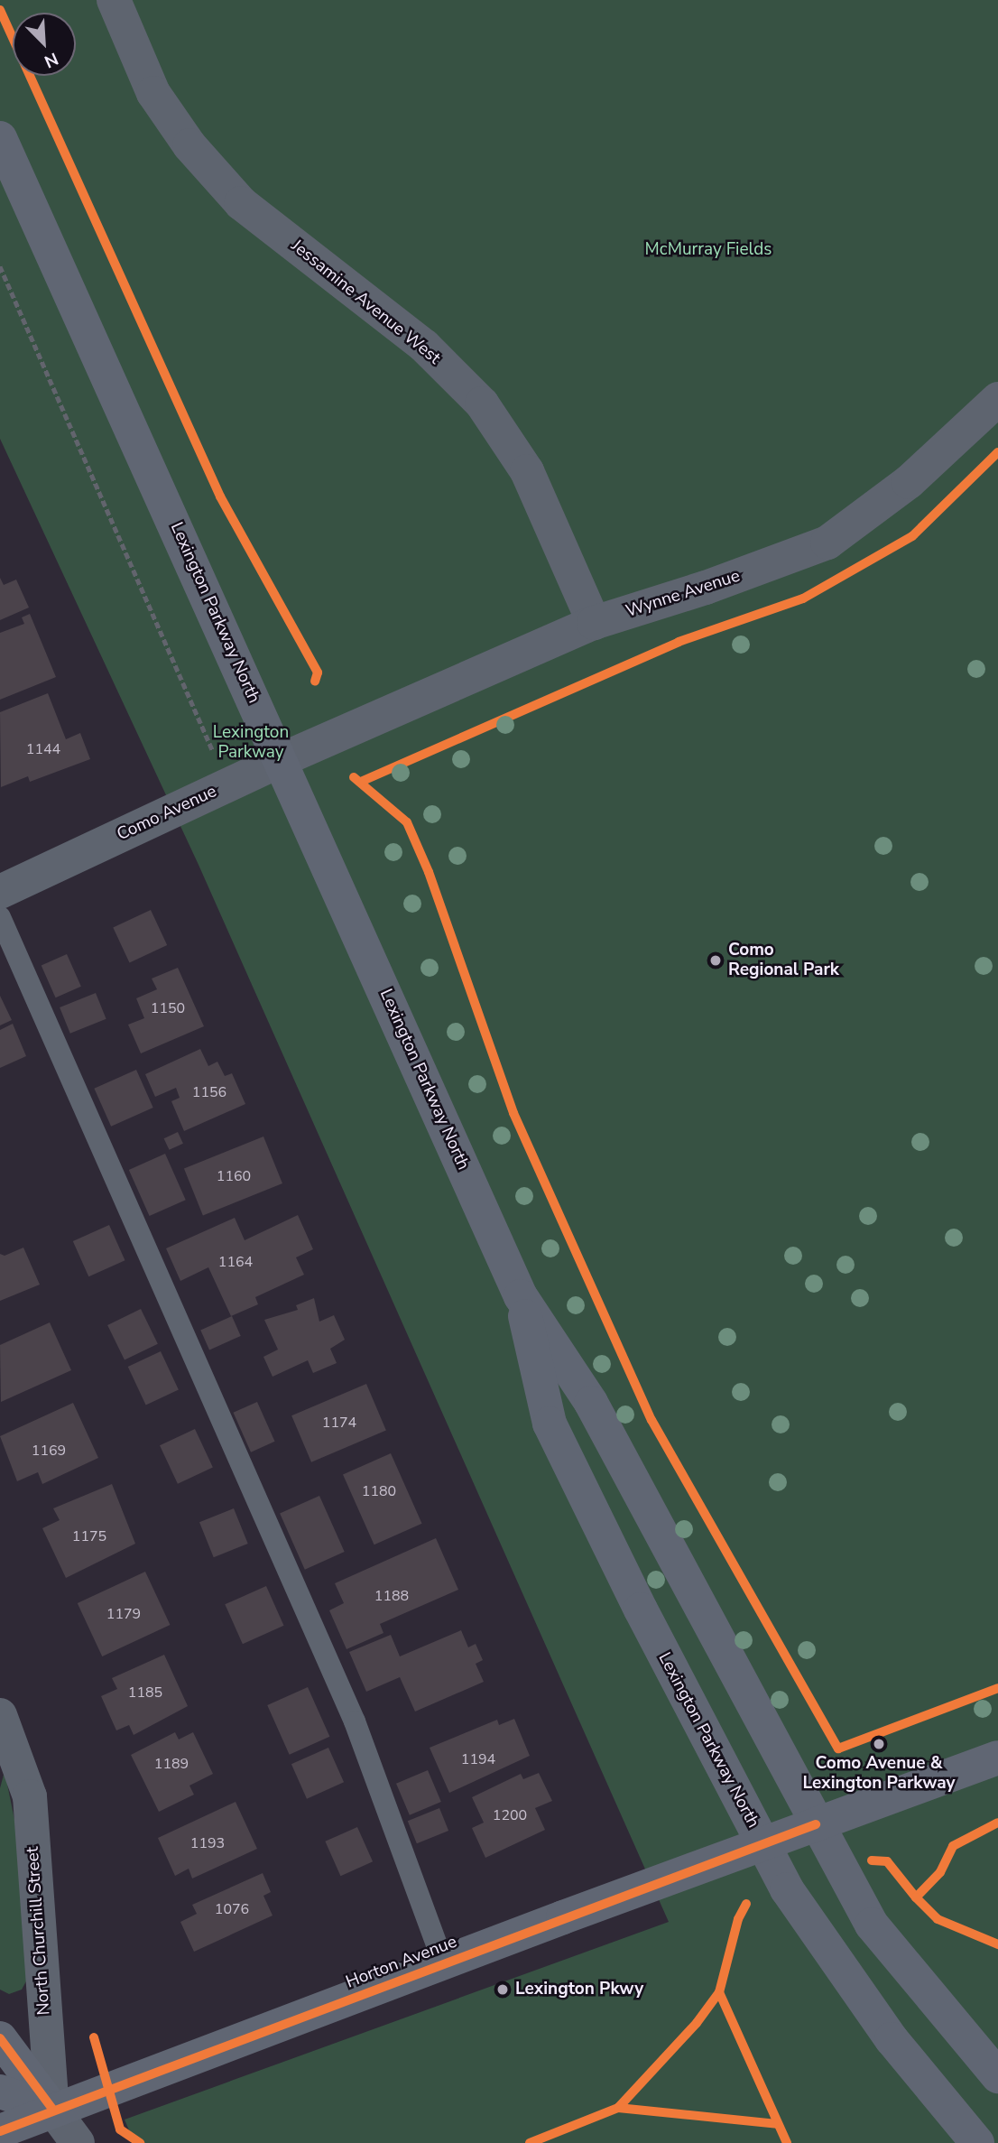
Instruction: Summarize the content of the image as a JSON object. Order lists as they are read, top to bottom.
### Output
{
  "streets": {
    "main road": ["Lexington Parkway North", "Horton Avenue"],
    "street": [
      "Jessamine Avenue West",
      "Wynne Avenue",
      "Como Avenue",
      "North Churchill Street"
    ]
  },
  "crossings": [
    ["Jessamine Avenue West", "Wynne Avenue"],
    ["Wynne Avenue", "Como Avenue"],
    ["Lexington Parkway North", "Como Avenue"],
    ["Lexington Parkway North", "Horton Avenue"],
    ["North Churchill Street", "Horton Avenue"]
  ],
  "parks": ["McMurray Fields", "Lexington Parkway"],
  "places": ["Como Regional Park", "Como Avenue & Lexington Parkway", "Lexington Pkwy"],
  "house_numbers": [
    "1144",
    "1150",
    "1156",
    "1160",
    "1164",
    "1174",
    "1169",
    "1180",
    "1175",
    "1188",
    "1179",
    "1185",
    "1194",
    "1189",
    "1200",
    "1193",
    "1076"
  ],
  "north": "bottom right"
}
